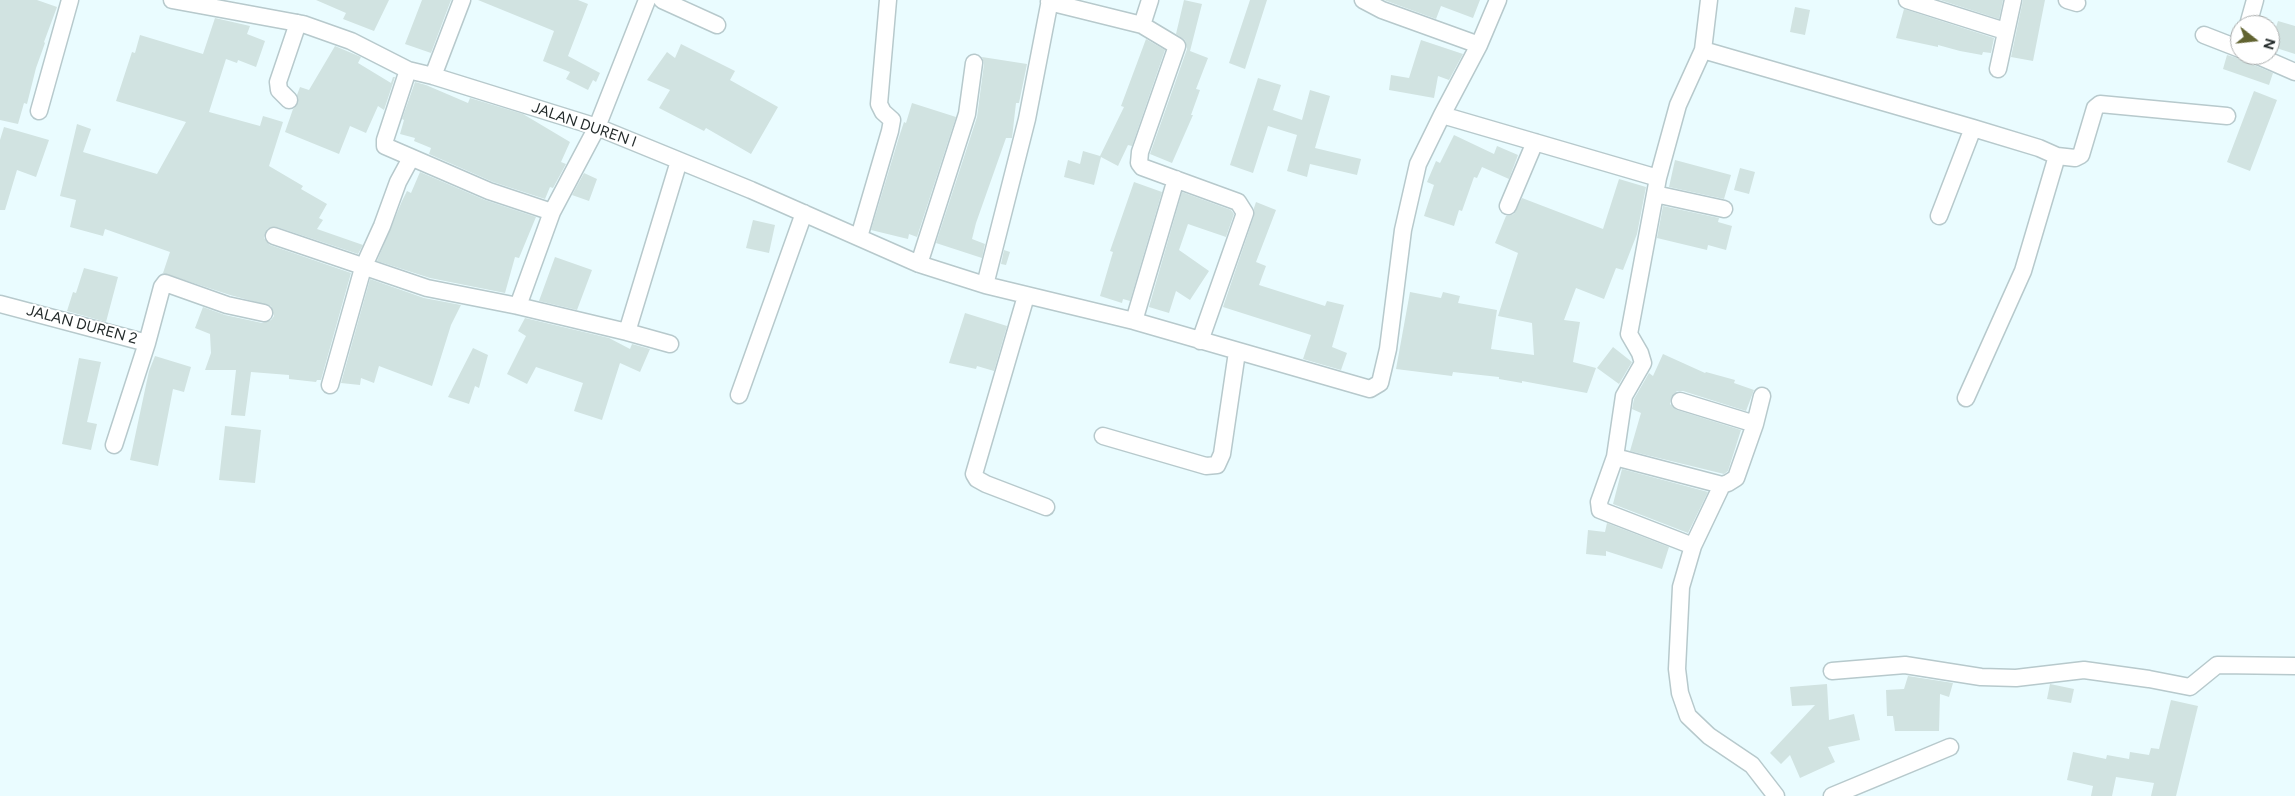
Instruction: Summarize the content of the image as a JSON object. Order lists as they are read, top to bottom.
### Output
{
  "streets": {
    "street": ["JALAN DUREN I", "JALAN DUREN 2"]
  },
  "north": "right"
}
